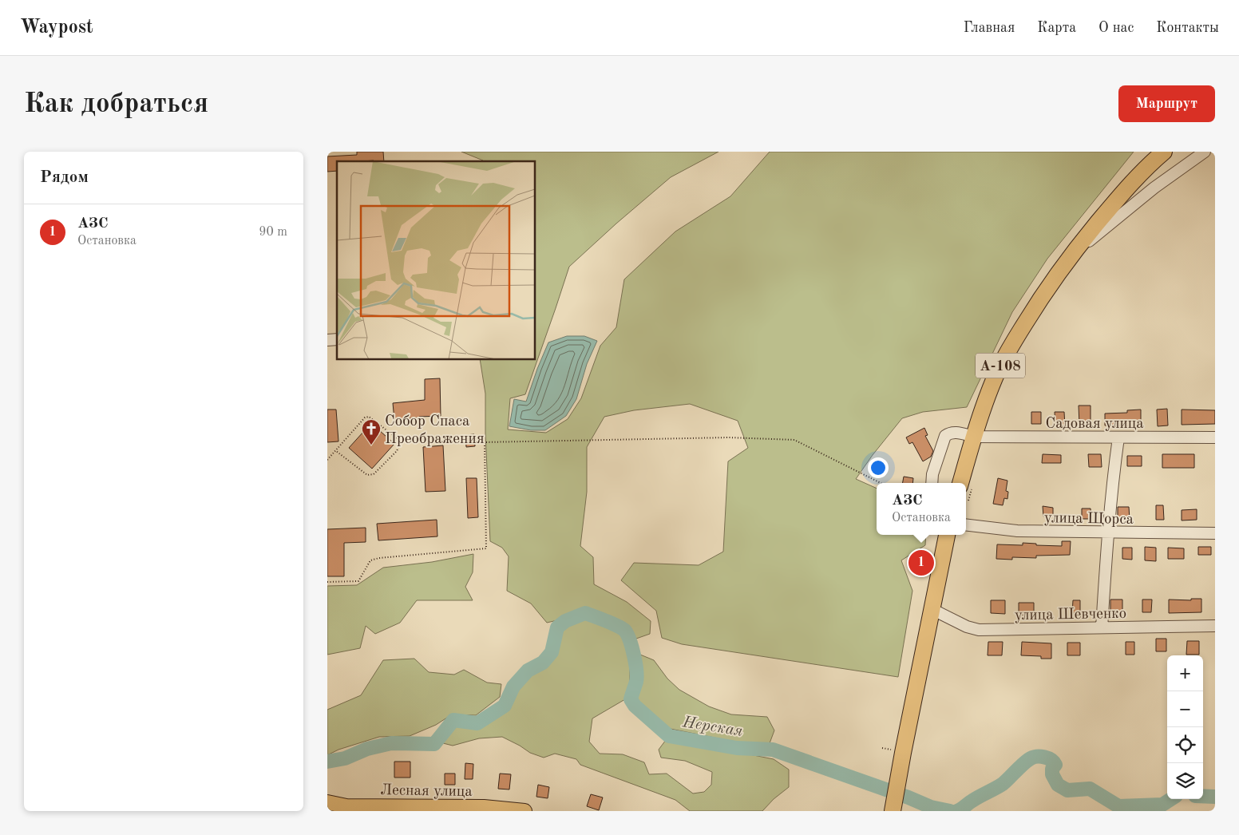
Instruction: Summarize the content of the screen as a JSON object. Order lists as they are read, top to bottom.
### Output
{
  "streets": {
    "highway": ["А-108"],
    "main road": ["Лесная улица"],
    "street": ["Садовая улица", "улица Щорса", "улица Шевченко"]
  },
  "crossings": [
    ["А-108", "Садовая улица"]
  ],
  "water": ["Нерская"],
  "places": {
    "church": ["Собор Спаса Преображения"]
  },
  "page": {
    "header": "Waypost",
    "nav": [
      "Главная",
      "Карта",
      "О нас",
      "Контакты"
    ],
    "buttons": "Маршрут",
    "title": "Как добраться",
    "heading": "Рядом",
    "list": [
      {
        "mark": "1",
        "name": "АЗС",
        "note": "Остановка",
        "value": "90 m"
      }
    ],
    "popup": ["АЗС", "Остановка"],
    "pins": "1",
    "map_buttons": ["+", "−"]
  }
}
